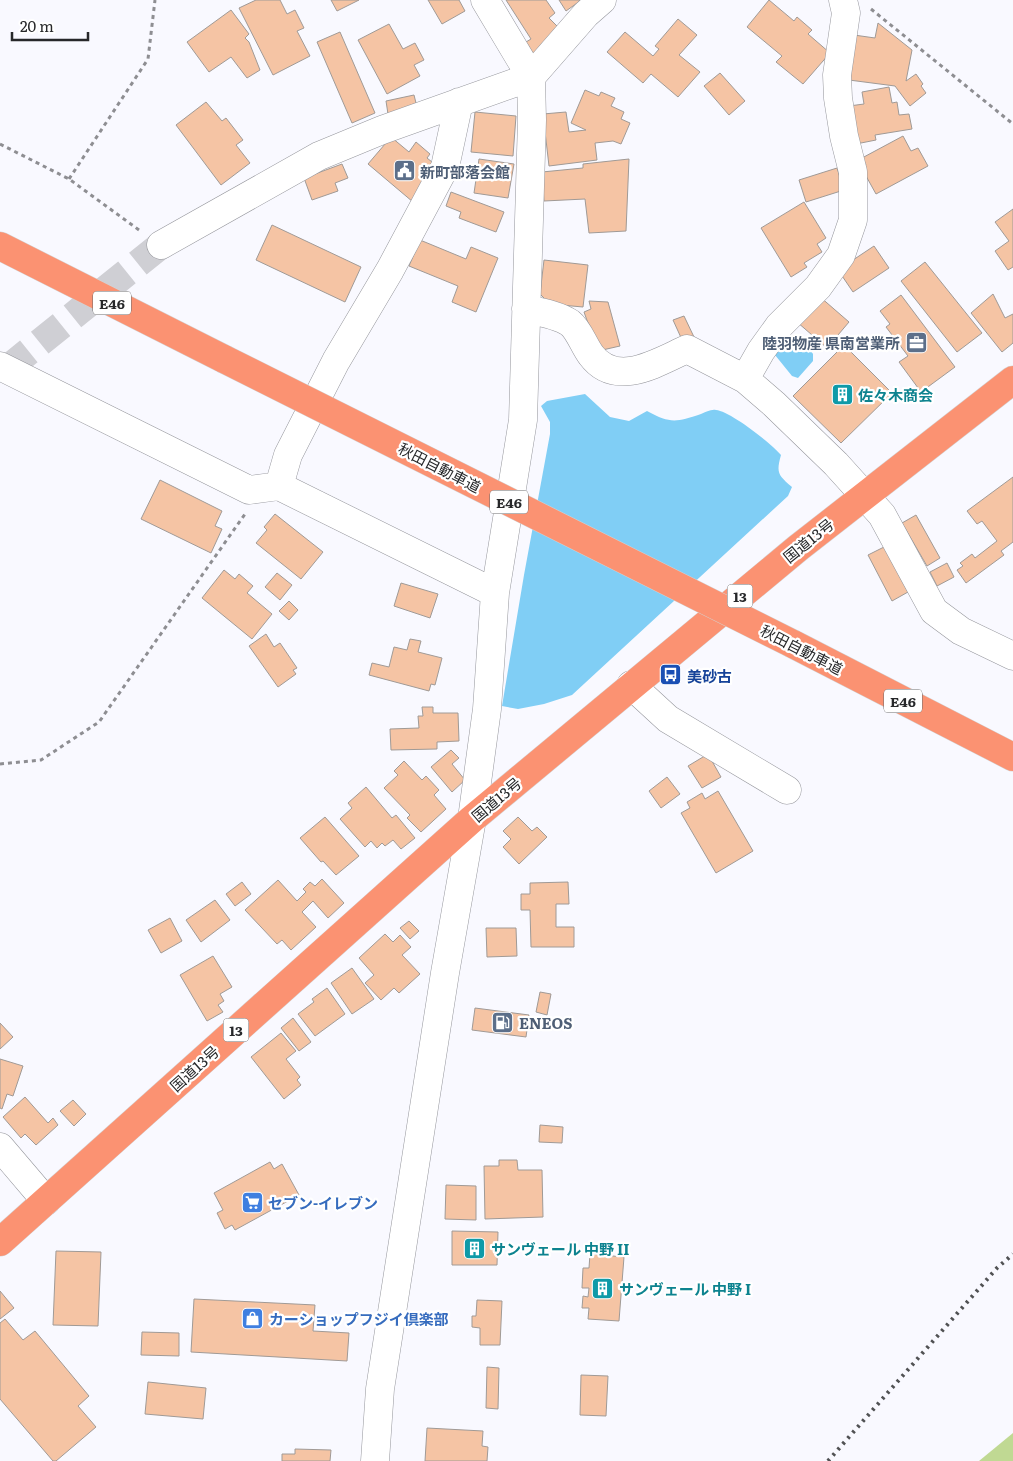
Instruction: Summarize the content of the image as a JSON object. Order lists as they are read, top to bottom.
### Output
{
  "streets": {
    "highway": [
      "E46",
      "秋田自動車道",
      "国道13号",
      "13"
    ]
  },
  "places": {
    "public building": ["新町部落会館"],
    "office": ["陸羽物産 県南営業所"],
    "building": ["佐々木商会", "サンヴェール 中野 II", "サンヴェール 中野 I"],
    "bus stop": ["美砂古"],
    "fuel station": ["ENEOS"],
    "supermarket": ["セブン-イレブン"],
    "shop": ["カーショップフジイ倶楽部"]
  },
  "scale_bar": "20 m"
}
